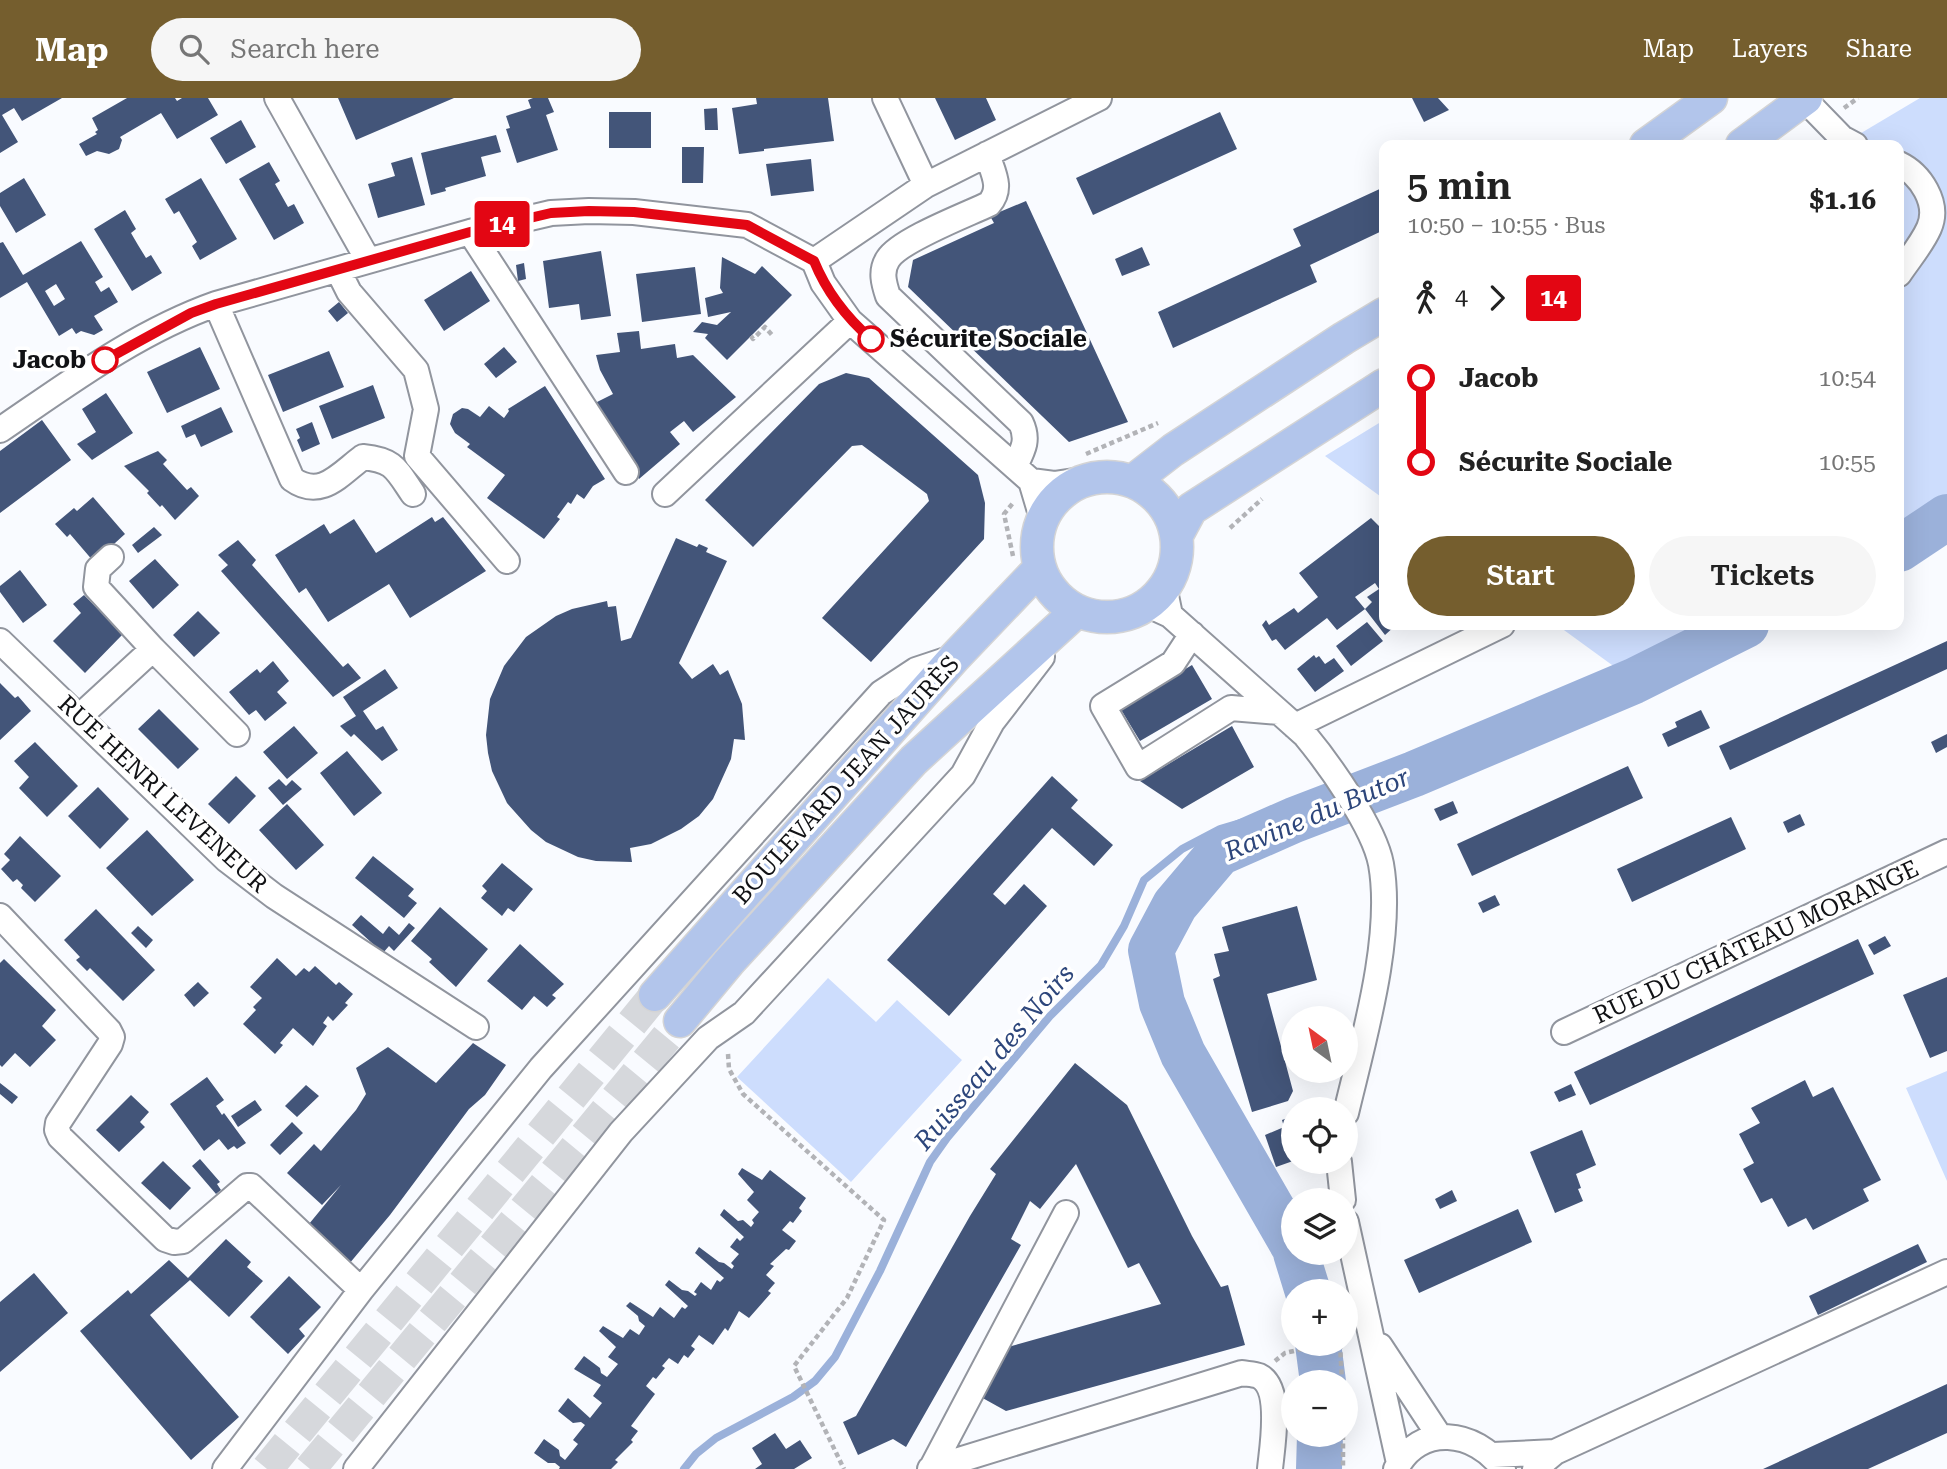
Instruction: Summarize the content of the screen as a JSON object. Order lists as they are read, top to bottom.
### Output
{
  "streets": {
    "main road": ["BOULEVARD JEAN JAURÈS"],
    "street": ["RUE HENRI LEVENEUR", "RUE DU CHÂTEAU MORANGE"]
  },
  "water": ["Ravine du Butor", "Ruisseau des Noirs"],
  "places": ["Sécurite Sociale", "Jacob"],
  "lines": ["bus line 14"],
  "north": "top left",
  "page": {
    "header": "Map",
    "search": "Search here",
    "nav": ["Map", "Layers", "Share"],
    "on_map": "14",
    "heading": ["5 min", "10:50 – 10:55 · Bus", "$1.16"],
    "legs": ["4", "14"],
    "list": [
      {
        "name": "Jacob",
        "value": "10:54"
      },
      {
        "name": "Sécurite Sociale",
        "value": "10:55"
      }
    ],
    "buttons": ["Start", "Tickets"],
    "map_buttons": ["+", "−"]
  }
}
